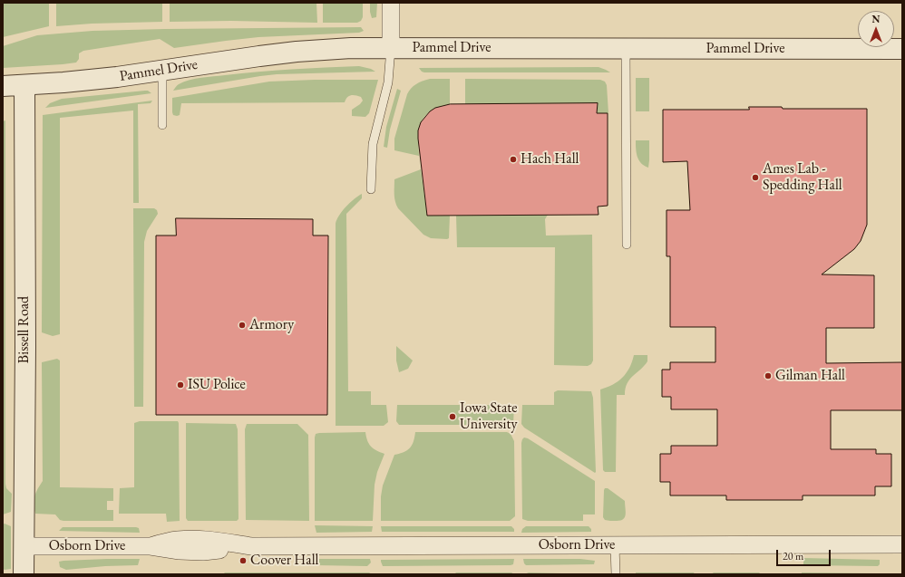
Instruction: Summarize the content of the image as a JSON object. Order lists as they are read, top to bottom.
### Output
{
  "streets": {
    "street": ["Pammel Drive", "Bissell Road", "Osborn Drive"]
  },
  "crossings": [
    ["Pammel Drive", "Bissell Road"],
    ["Bissell Road", "Osborn Drive"]
  ],
  "places": [
    "Hach Hall",
    "Ames Lab - Spedding Hall",
    "Armory",
    "Gilman Hall",
    "ISU Police",
    "Iowa State University",
    "Coover Hall"
  ],
  "scale_bar": "20 m",
  "north": "top"
}
